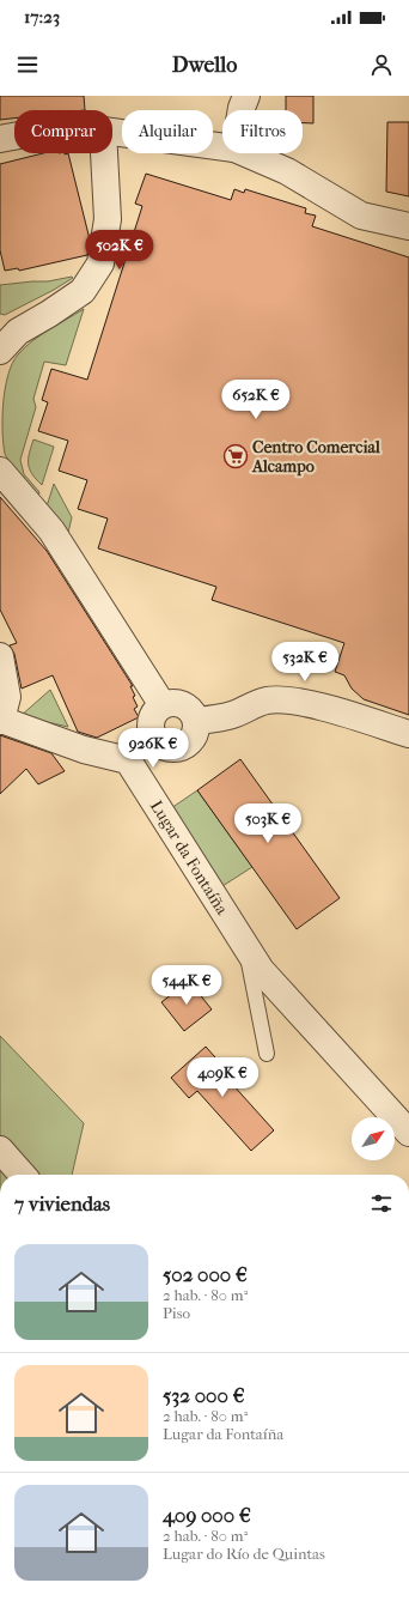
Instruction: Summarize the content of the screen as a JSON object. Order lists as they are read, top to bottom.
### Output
{
  "streets": {
    "street": ["Lugar da Fontaíña"]
  },
  "places": {
    "supermarket": ["Centro Comercial Alcampo"]
  },
  "north": "top right",
  "page": {
    "status": "17:23",
    "header": "Dwello",
    "chip": ["Comprar", "Alquilar", "Filtros"],
    "price": [
      "502K €",
      "652K €",
      "532K €",
      "926K €",
      "503K €",
      "544K €",
      "409K €"
    ],
    "heading": "7 viviendas",
    "list": [
      {
        "name": "502 000 €",
        "note": "2 hab. · 80 m² · Piso"
      },
      {
        "name": "532 000 €",
        "note": "2 hab. · 80 m² · Lugar da Fontaíña"
      },
      {
        "name": "409 000 €",
        "note": "2 hab. · 80 m² · Lugar do Río de Quintas"
      }
    ]
  }
}
